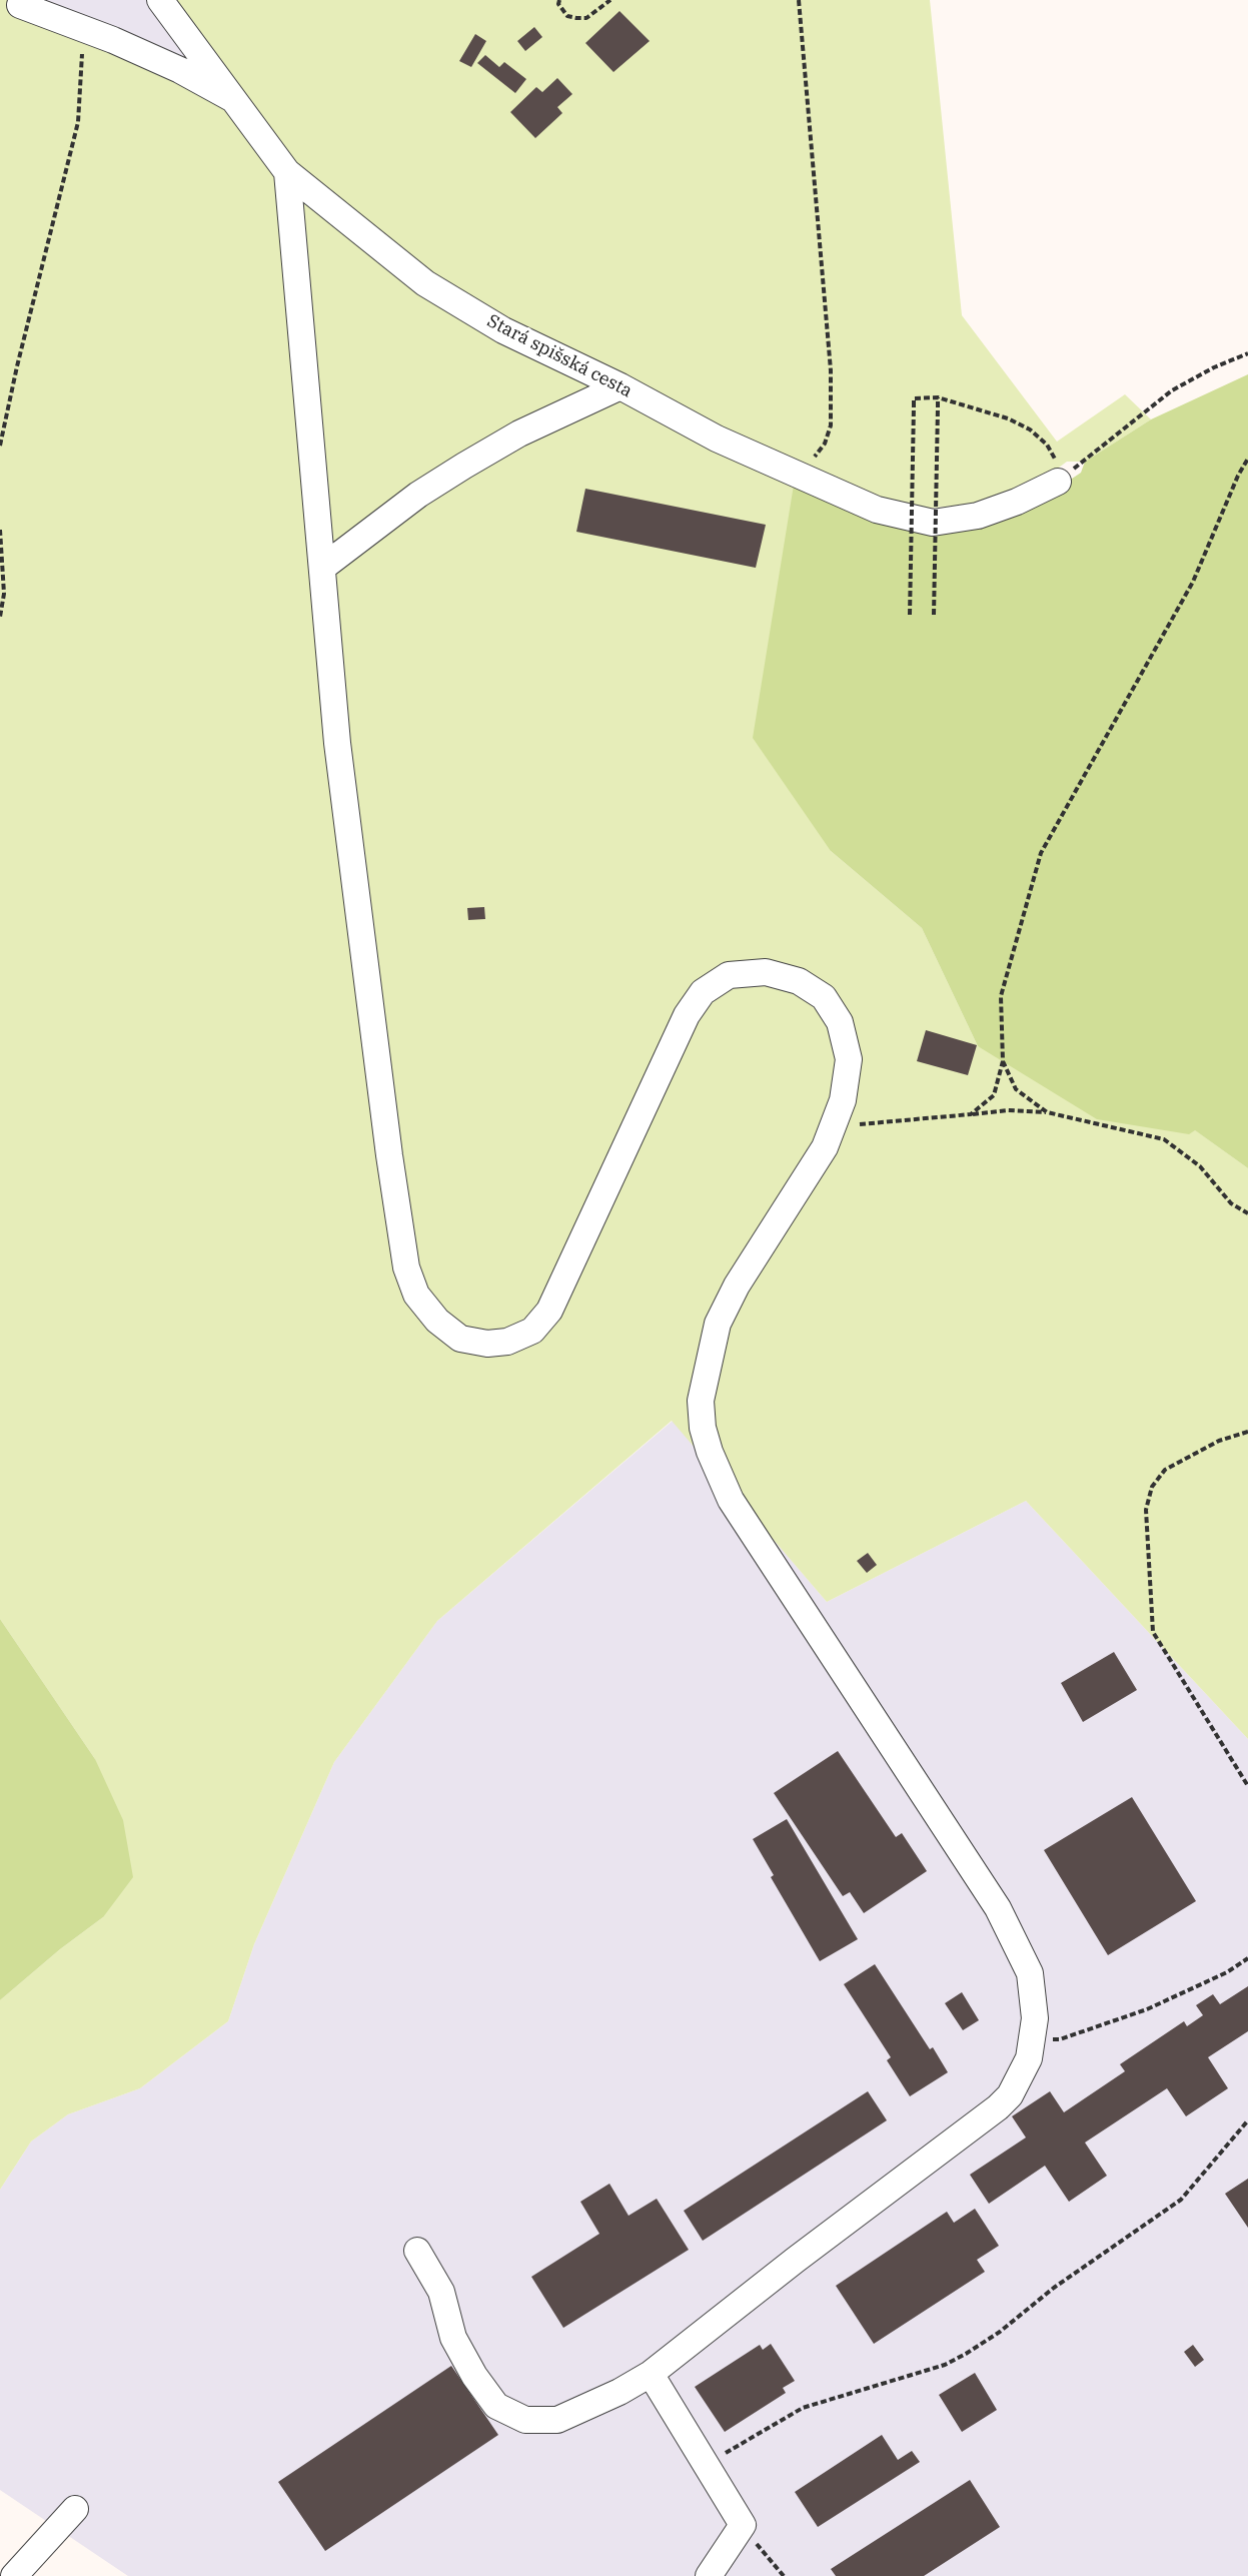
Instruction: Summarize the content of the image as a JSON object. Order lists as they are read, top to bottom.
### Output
{
  "streets": {
    "street": ["Stará spišská cesta"]
  }
}
